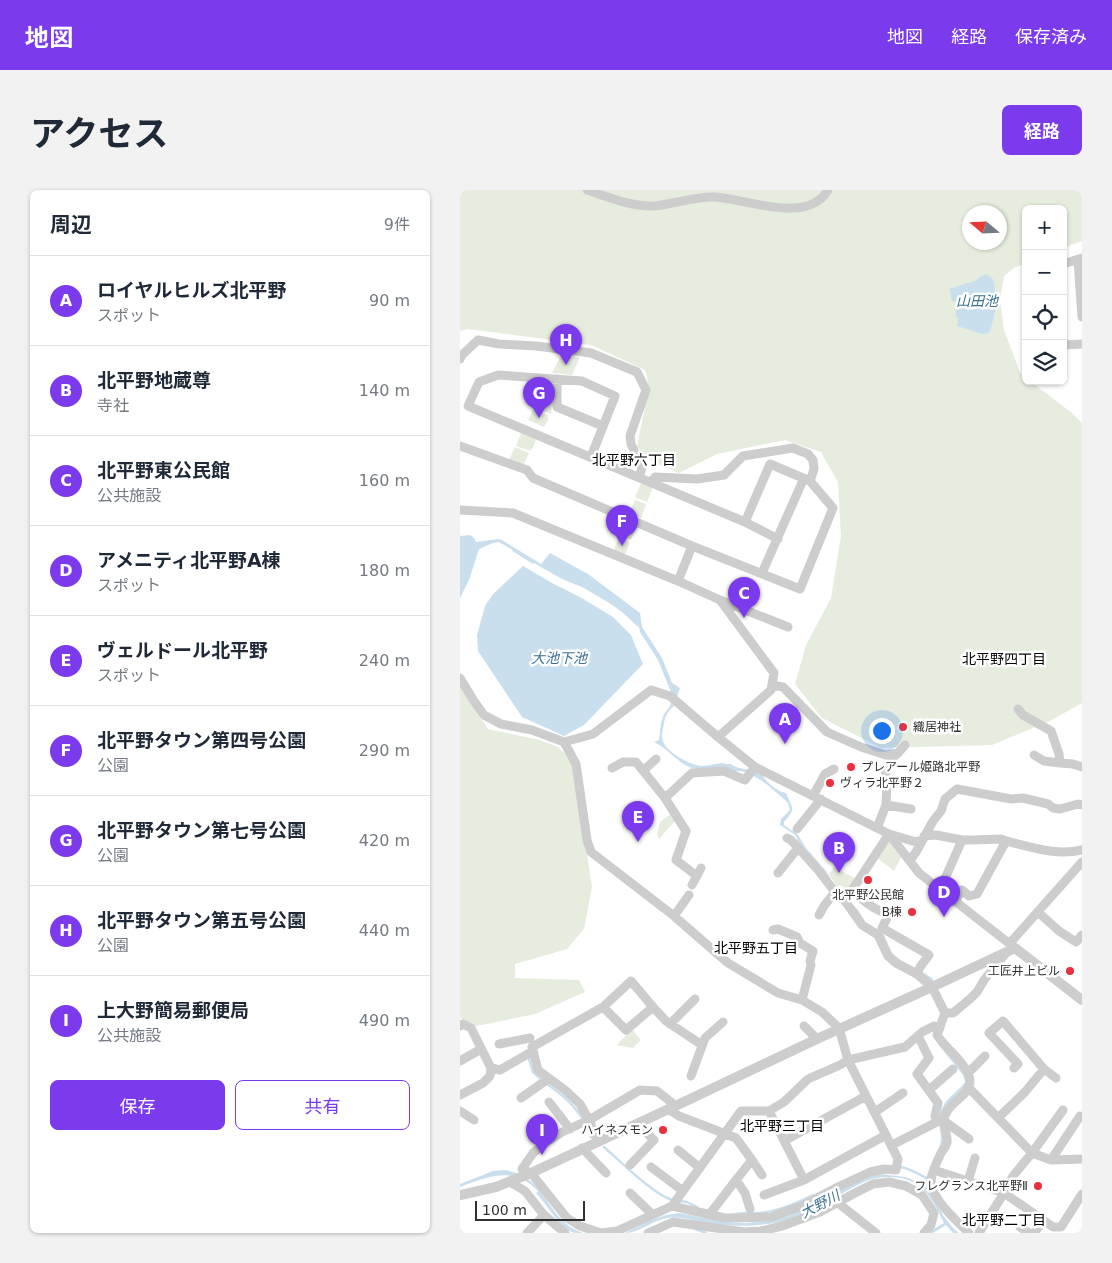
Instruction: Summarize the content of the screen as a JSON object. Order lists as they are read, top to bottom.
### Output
{
  "districts": [
    "北平野六丁目",
    "北平野四丁目",
    "北平野五丁目",
    "北平野三丁目",
    "北平野二丁目"
  ],
  "water": ["山田池", "大池下池", "大野川"],
  "places": [
    "織居神社",
    "プレアール姫路北平野",
    "ヴィラ北平野２",
    "北平野公民館",
    "B棟",
    "工匠井上ビル",
    "ハイネスモン",
    "フレグランス北平野Ⅱ"
  ],
  "scale_bar": "100 m",
  "north": "left",
  "page": {
    "header": "地図",
    "nav": ["地図", "経路", "保存済み"],
    "title": "アクセス",
    "buttons": [
      "経路",
      ["保存", "共有"]
    ],
    "heading": ["周辺", "9件"],
    "map_buttons": ["+", "−"],
    "list": [
      {
        "mark": "A",
        "name": "ロイヤルヒルズ北平野",
        "note": "スポット",
        "value": "90 m"
      },
      {
        "mark": "B",
        "name": "北平野地蔵尊",
        "note": "寺社",
        "value": "140 m"
      },
      {
        "mark": "C",
        "name": "北平野東公民館",
        "note": "公共施設",
        "value": "160 m"
      },
      {
        "mark": "D",
        "name": "アメニティ北平野A棟",
        "note": "スポット",
        "value": "180 m"
      },
      {
        "mark": "E",
        "name": "ヴェルドール北平野",
        "note": "スポット",
        "value": "240 m"
      },
      {
        "mark": "F",
        "name": "北平野タウン第四号公園",
        "note": "公園",
        "value": "290 m"
      },
      {
        "mark": "G",
        "name": "北平野タウン第七号公園",
        "note": "公園",
        "value": "420 m"
      },
      {
        "mark": "H",
        "name": "北平野タウン第五号公園",
        "note": "公園",
        "value": "440 m"
      },
      {
        "mark": "I",
        "name": "上大野簡易郵便局",
        "note": "公共施設",
        "value": "490 m"
      }
    ],
    "pins": [
      "H",
      "G",
      "F",
      "C",
      "A",
      "E",
      "B",
      "D",
      "I"
    ],
    "scale": "100 m"
  }
}
